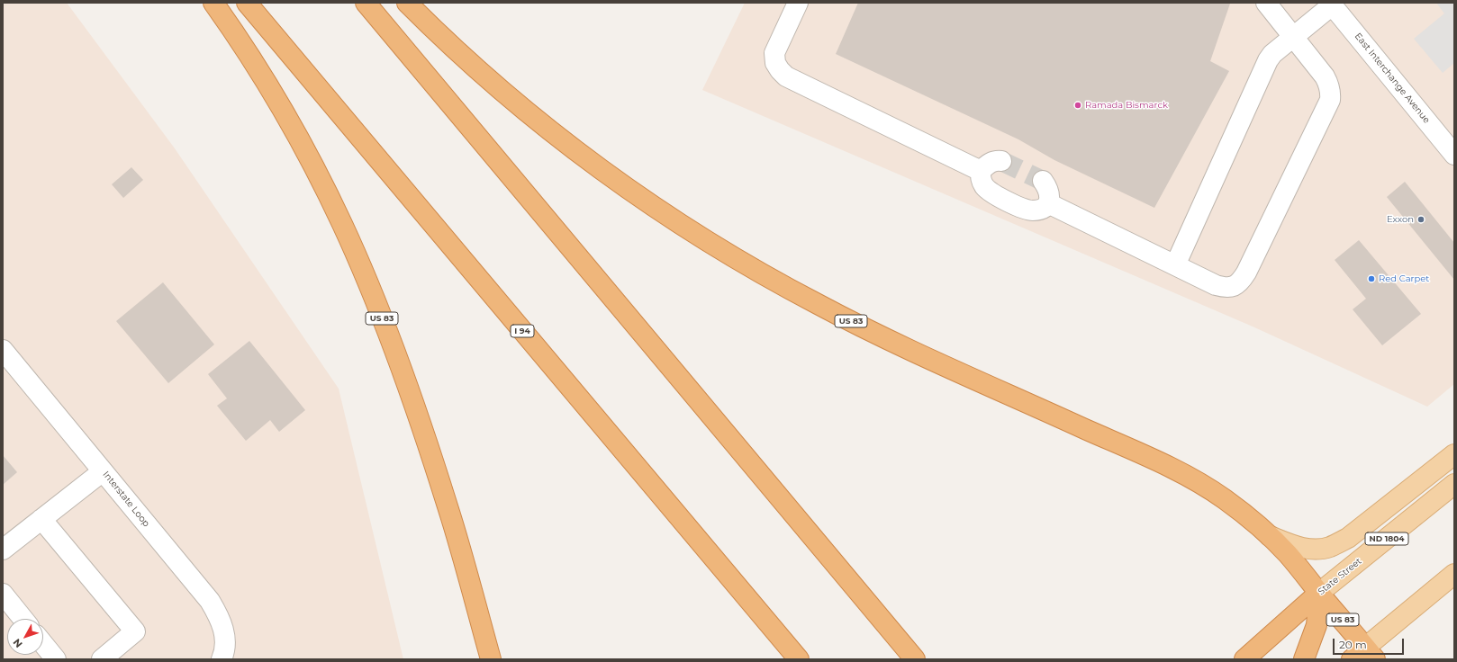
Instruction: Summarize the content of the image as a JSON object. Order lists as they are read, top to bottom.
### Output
{
  "streets": {
    "highway": [
      "US 83",
      "I 94",
      "ND 1804",
      "State Street"
    ],
    "street": ["East Interchange Avenue", "Interstate Loop"]
  },
  "crossings": [
    ["US 83", "State Street"]
  ],
  "places": ["Ramada Bismarck", "Exxon", "Red Carpet"],
  "scale_bar": "20 m",
  "north": "bottom left"
}
